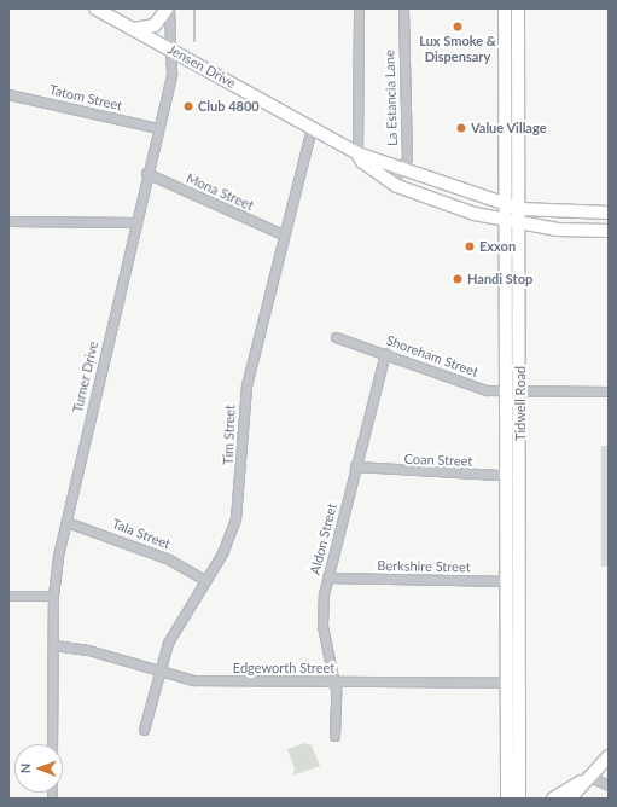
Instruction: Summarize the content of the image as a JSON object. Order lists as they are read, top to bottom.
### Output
{
  "streets": {
    "main road": ["Jensen Drive", "Tidwell Road"],
    "street": [
      "Tatom Street",
      "La Estancia Lane",
      "Mona Street",
      "Shoreham Street",
      "Turner Drive",
      "Tim Street",
      "Coan Street",
      "Tala Street",
      "Aldon Street",
      "Berkshire Street",
      "Edgeworth Street"
    ]
  },
  "crossings": [
    ["Jensen Drive", "La Estancia Lane"],
    ["Jensen Drive", "Turner Drive"],
    ["Jensen Drive", "Tidwell Road"],
    ["Jensen Drive", "Tim Street"],
    ["Tatom Street", "Turner Drive"],
    ["Mona Street", "Turner Drive"],
    ["Mona Street", "Tim Street"],
    ["Shoreham Street", "Tidwell Road"],
    ["Shoreham Street", "Aldon Street"],
    ["Turner Drive", "Tala Street"],
    ["Turner Drive", "Edgeworth Street"],
    ["Tidwell Road", "Coan Street"],
    ["Tidwell Road", "Berkshire Street"],
    ["Tidwell Road", "Edgeworth Street"],
    ["Tim Street", "Tala Street"],
    ["Tim Street", "Edgeworth Street"],
    ["Coan Street", "Aldon Street"],
    ["Aldon Street", "Berkshire Street"],
    ["Aldon Street", "Edgeworth Street"]
  ],
  "places": [
    "Lux Smoke & Dispensary",
    "Club 4800",
    "Value Village",
    "Exxon",
    "Handi Stop"
  ],
  "north": "left"
}
